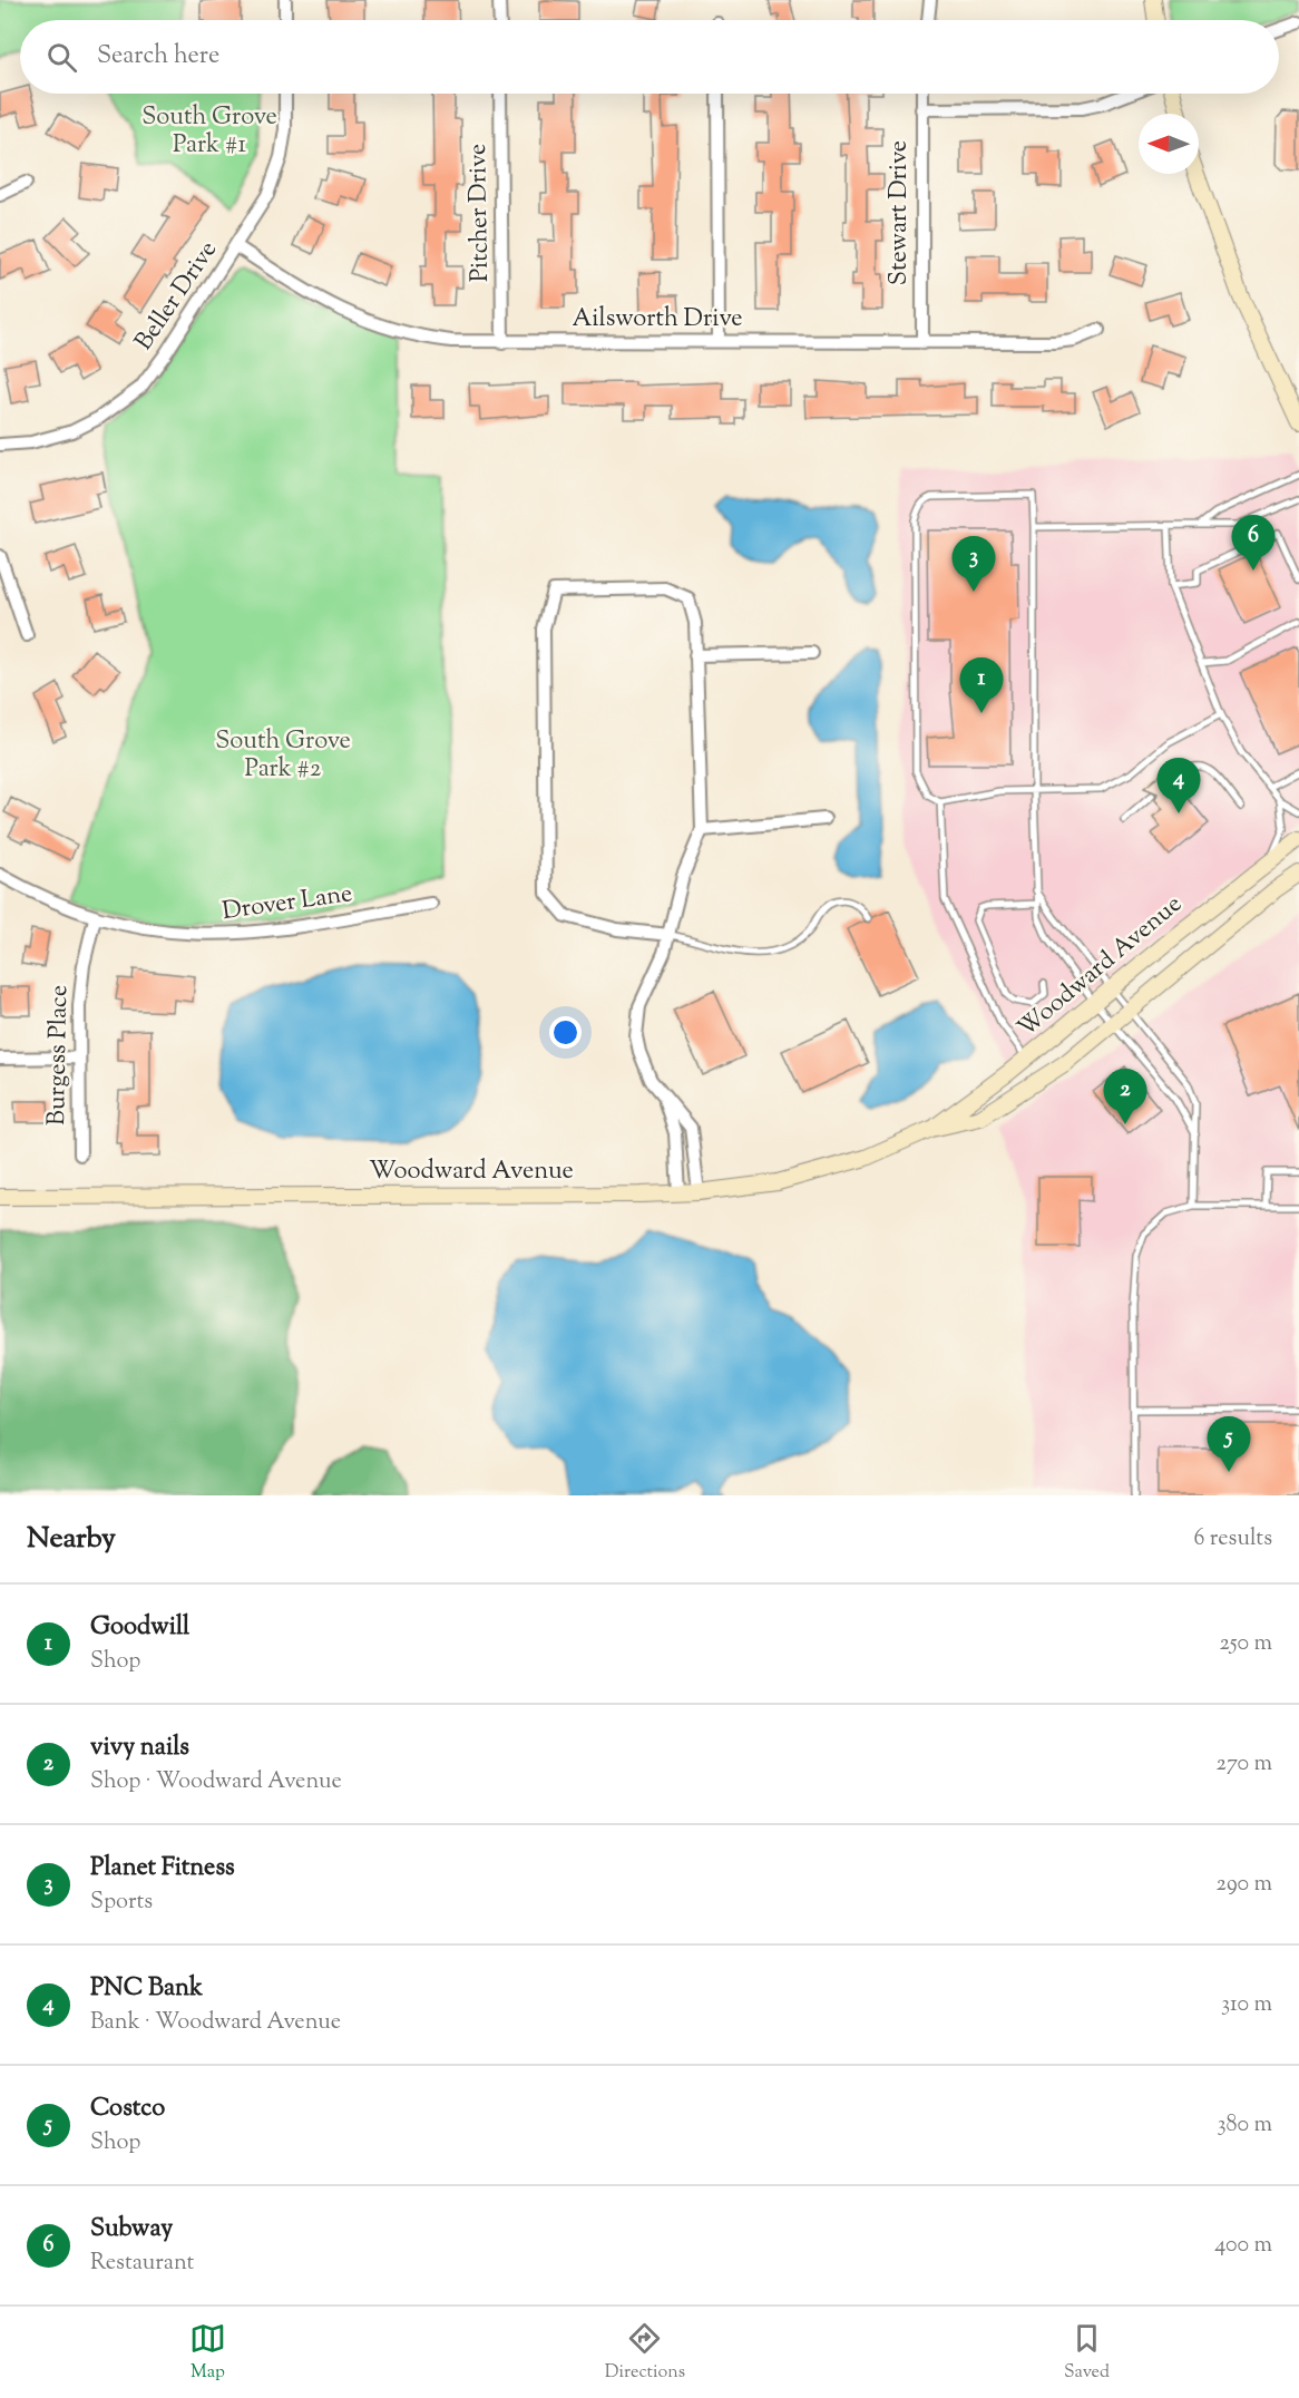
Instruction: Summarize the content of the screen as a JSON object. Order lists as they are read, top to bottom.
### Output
{
  "streets": {
    "main road": ["Woodward Avenue"],
    "street": [
      "Pitcher Drive",
      "Stewart Drive",
      "Beller Drive",
      "Ailsworth Drive",
      "Drover Lane",
      "Burgess Place"
    ]
  },
  "crossings": [
    ["Pitcher Drive", "Ailsworth Drive"],
    ["Stewart Drive", "Ailsworth Drive"],
    ["Beller Drive", "Ailsworth Drive"],
    ["Drover Lane", "Burgess Place"]
  ],
  "parks": ["South Grove Park #1", "South Grove Park #2"],
  "north": "left",
  "page": {
    "search": "Search here",
    "pins": [
      "6",
      "3",
      "1",
      "4",
      "2",
      "5"
    ],
    "heading": ["Nearby", "6 results"],
    "list": [
      {
        "mark": "1",
        "name": "Goodwill",
        "note": "Shop",
        "value": "250 m"
      },
      {
        "mark": "2",
        "name": "vivy nails",
        "note": "Shop · Woodward Avenue",
        "value": "270 m"
      },
      {
        "mark": "3",
        "name": "Planet Fitness",
        "note": "Sports",
        "value": "290 m"
      },
      {
        "mark": "4",
        "name": "PNC Bank",
        "note": "Bank · Woodward Avenue",
        "value": "310 m"
      },
      {
        "mark": "5",
        "name": "Costco",
        "note": "Shop",
        "value": "380 m"
      },
      {
        "mark": "6",
        "name": "Subway",
        "note": "Restaurant",
        "value": "400 m"
      }
    ],
    "nav": ["Map", "Directions", "Saved"]
  }
}
